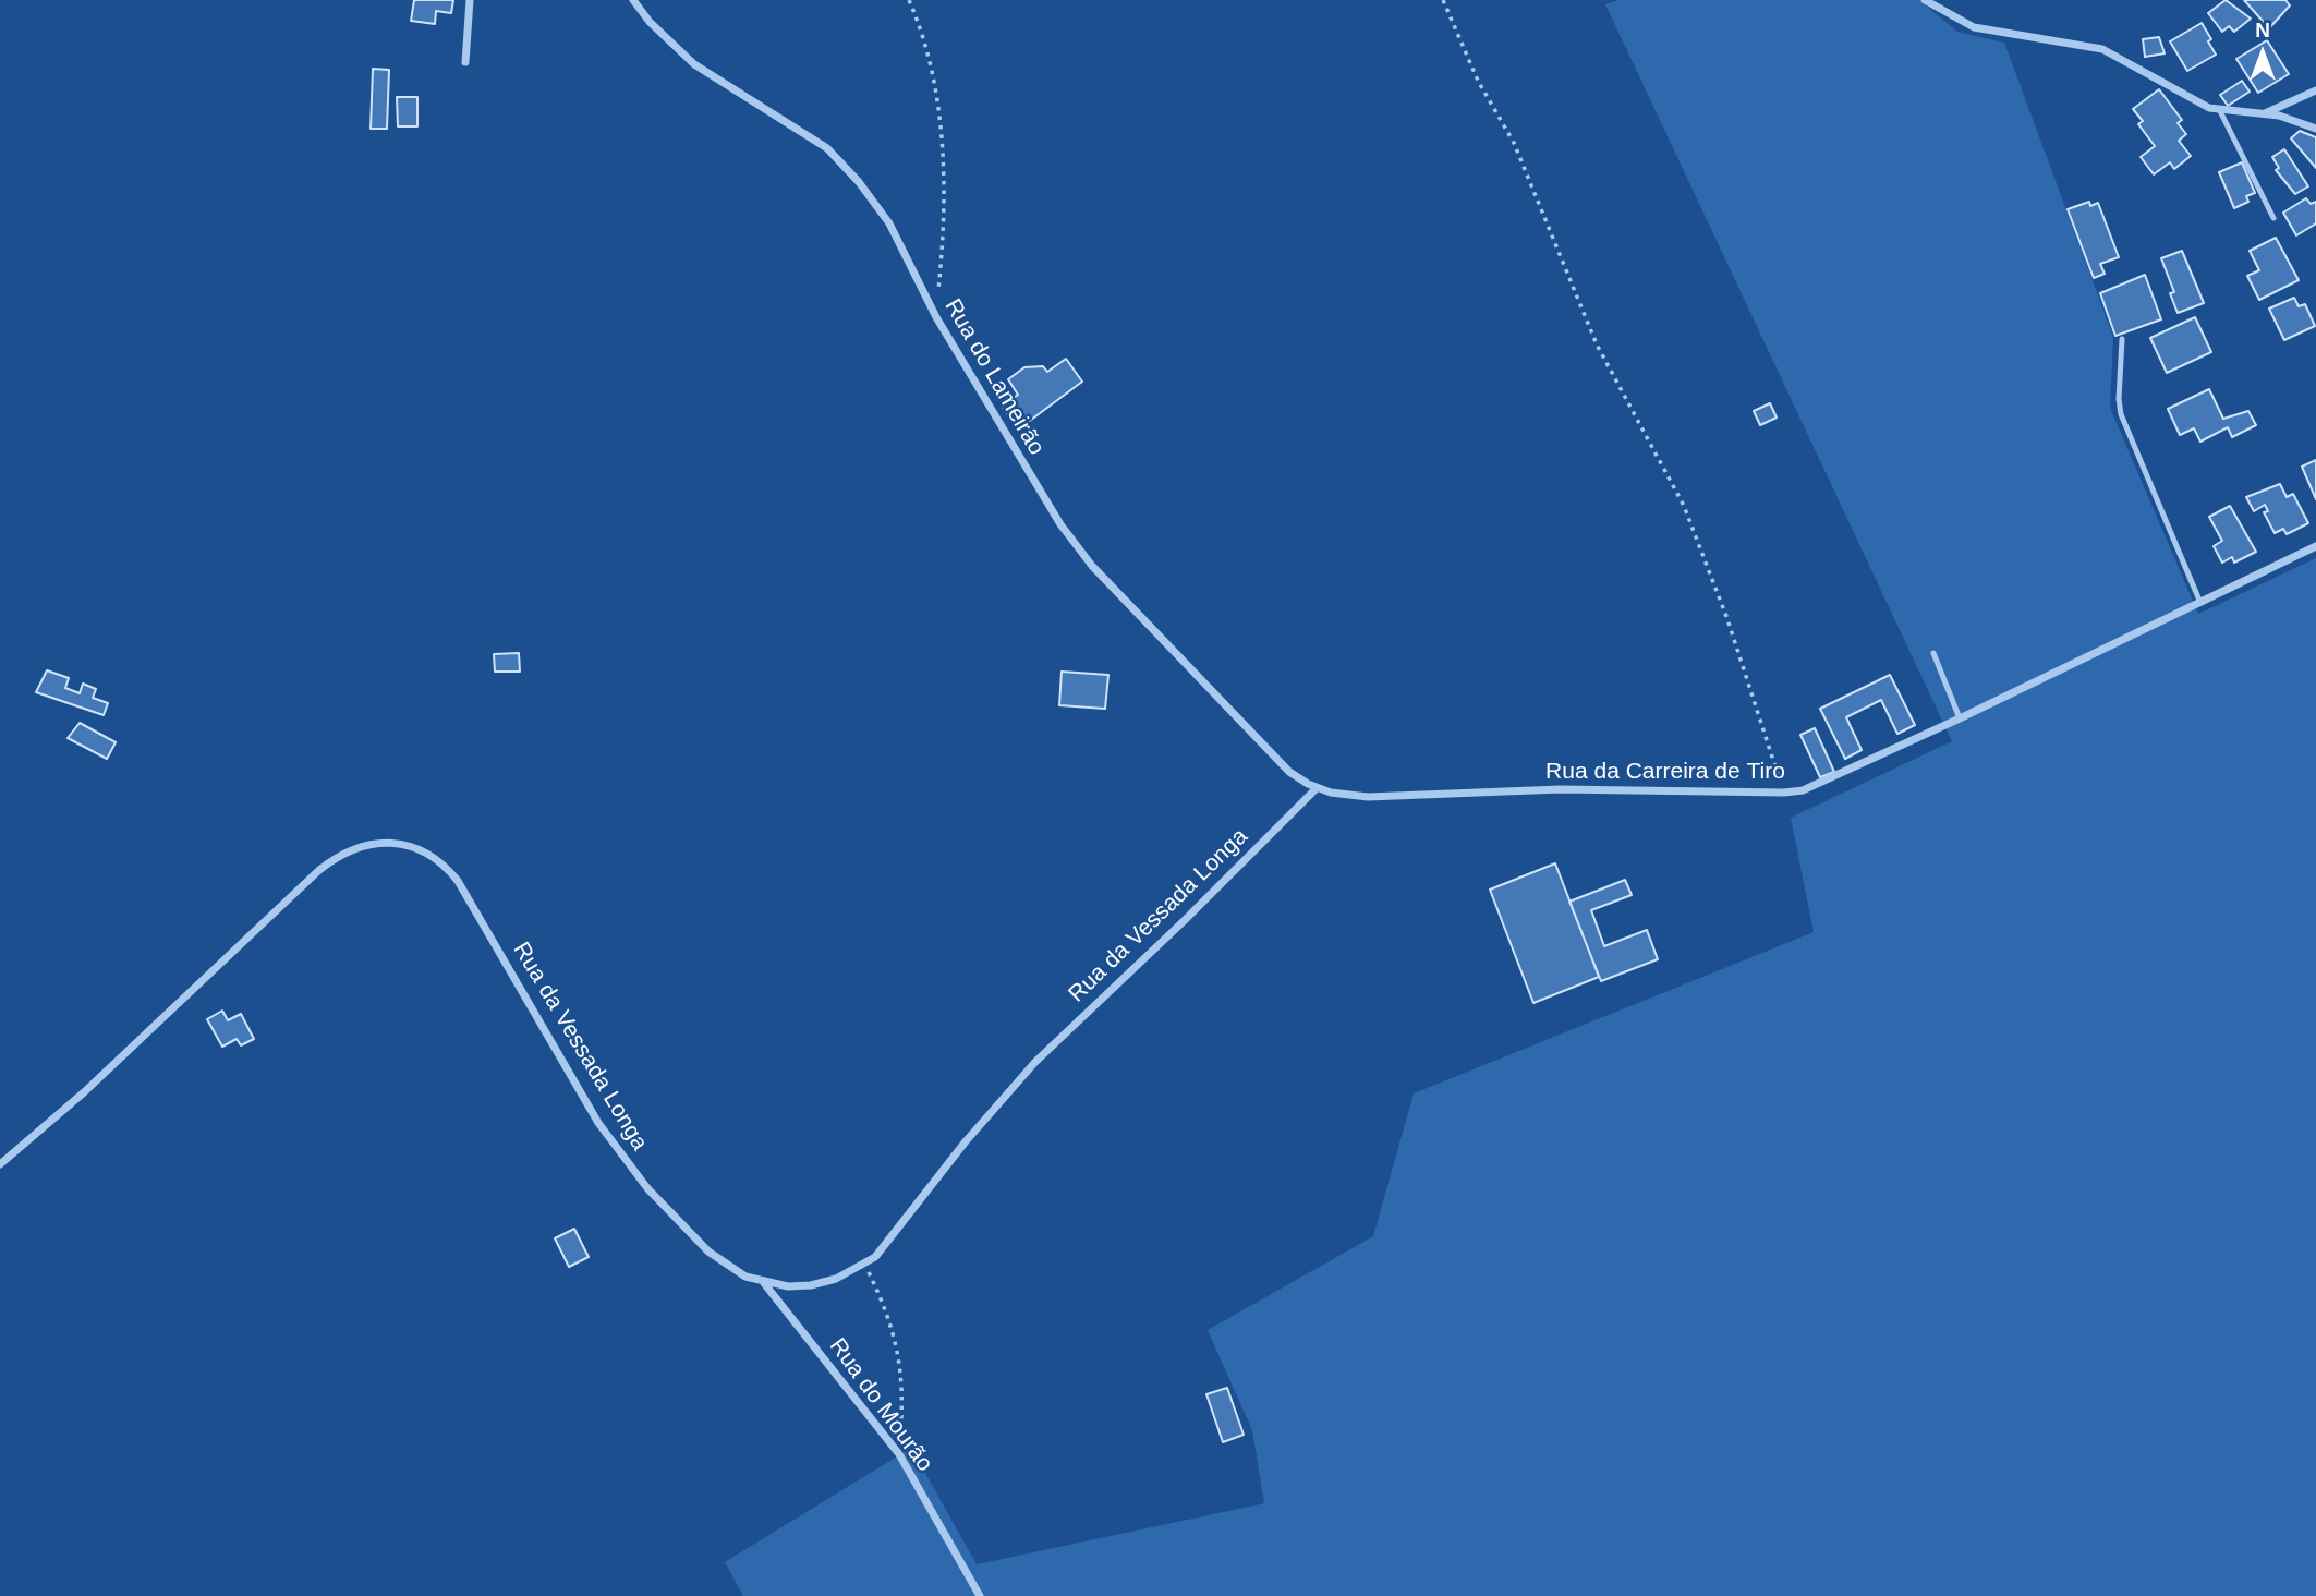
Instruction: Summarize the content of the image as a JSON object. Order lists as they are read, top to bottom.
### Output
{
  "streets": {
    "street": [
      "Rua do Lameirão",
      "Rua da Carreira de Tiro",
      "Rua da Vessada Longa",
      "Rua do Mourão"
    ]
  },
  "crossings": [
    ["Rua do Lameirão", "Rua da Carreira de Tiro"],
    ["Rua do Lameirão", "Rua da Vessada Longa"],
    ["Rua da Carreira de Tiro", "Rua da Vessada Longa"],
    ["Rua da Vessada Longa", "Rua do Mourão"]
  ],
  "north": "top"
}
